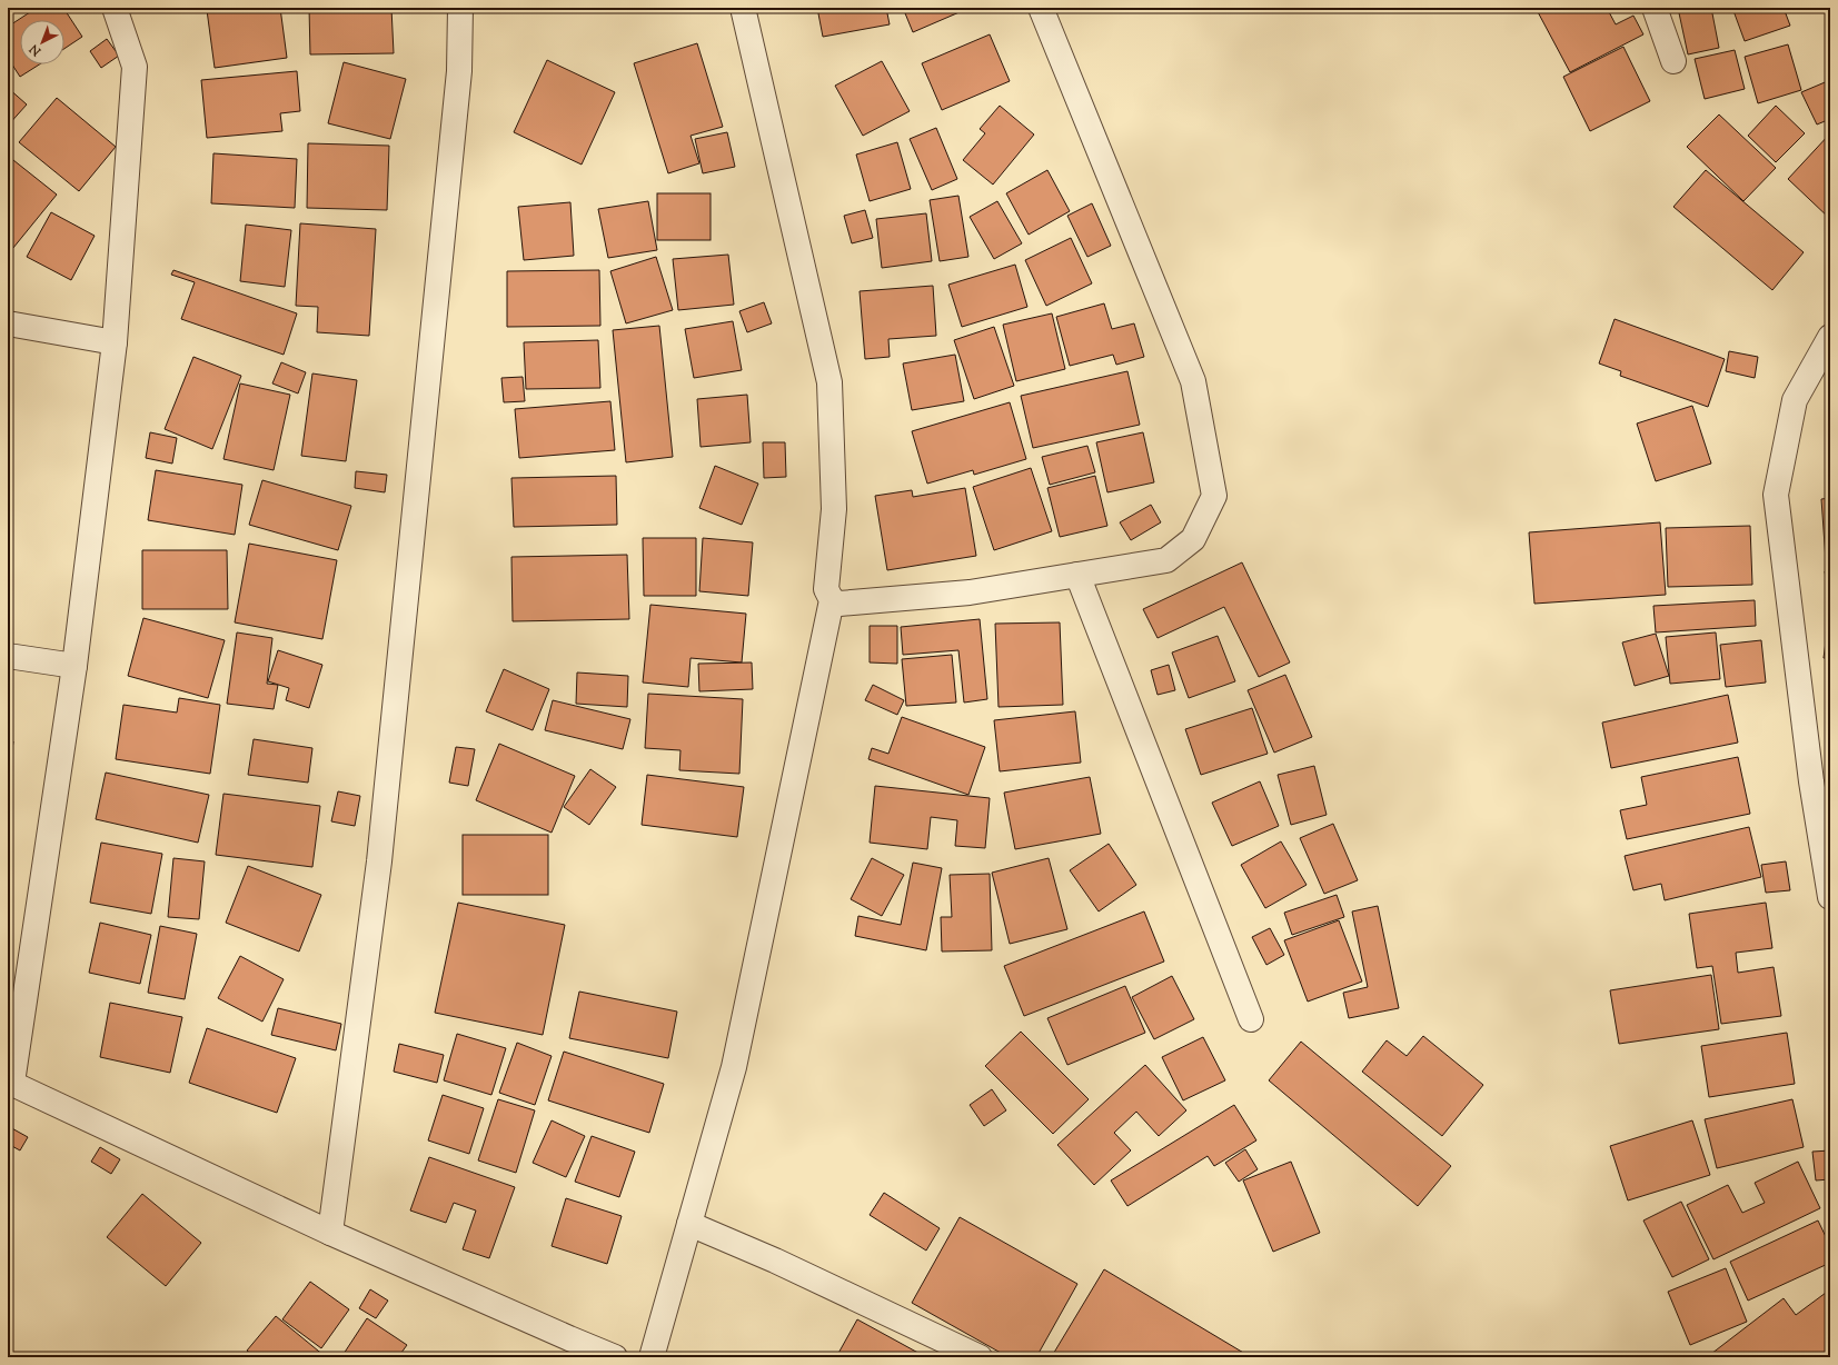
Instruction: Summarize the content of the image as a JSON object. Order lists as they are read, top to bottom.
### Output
{
  "north": "bottom left"
}
